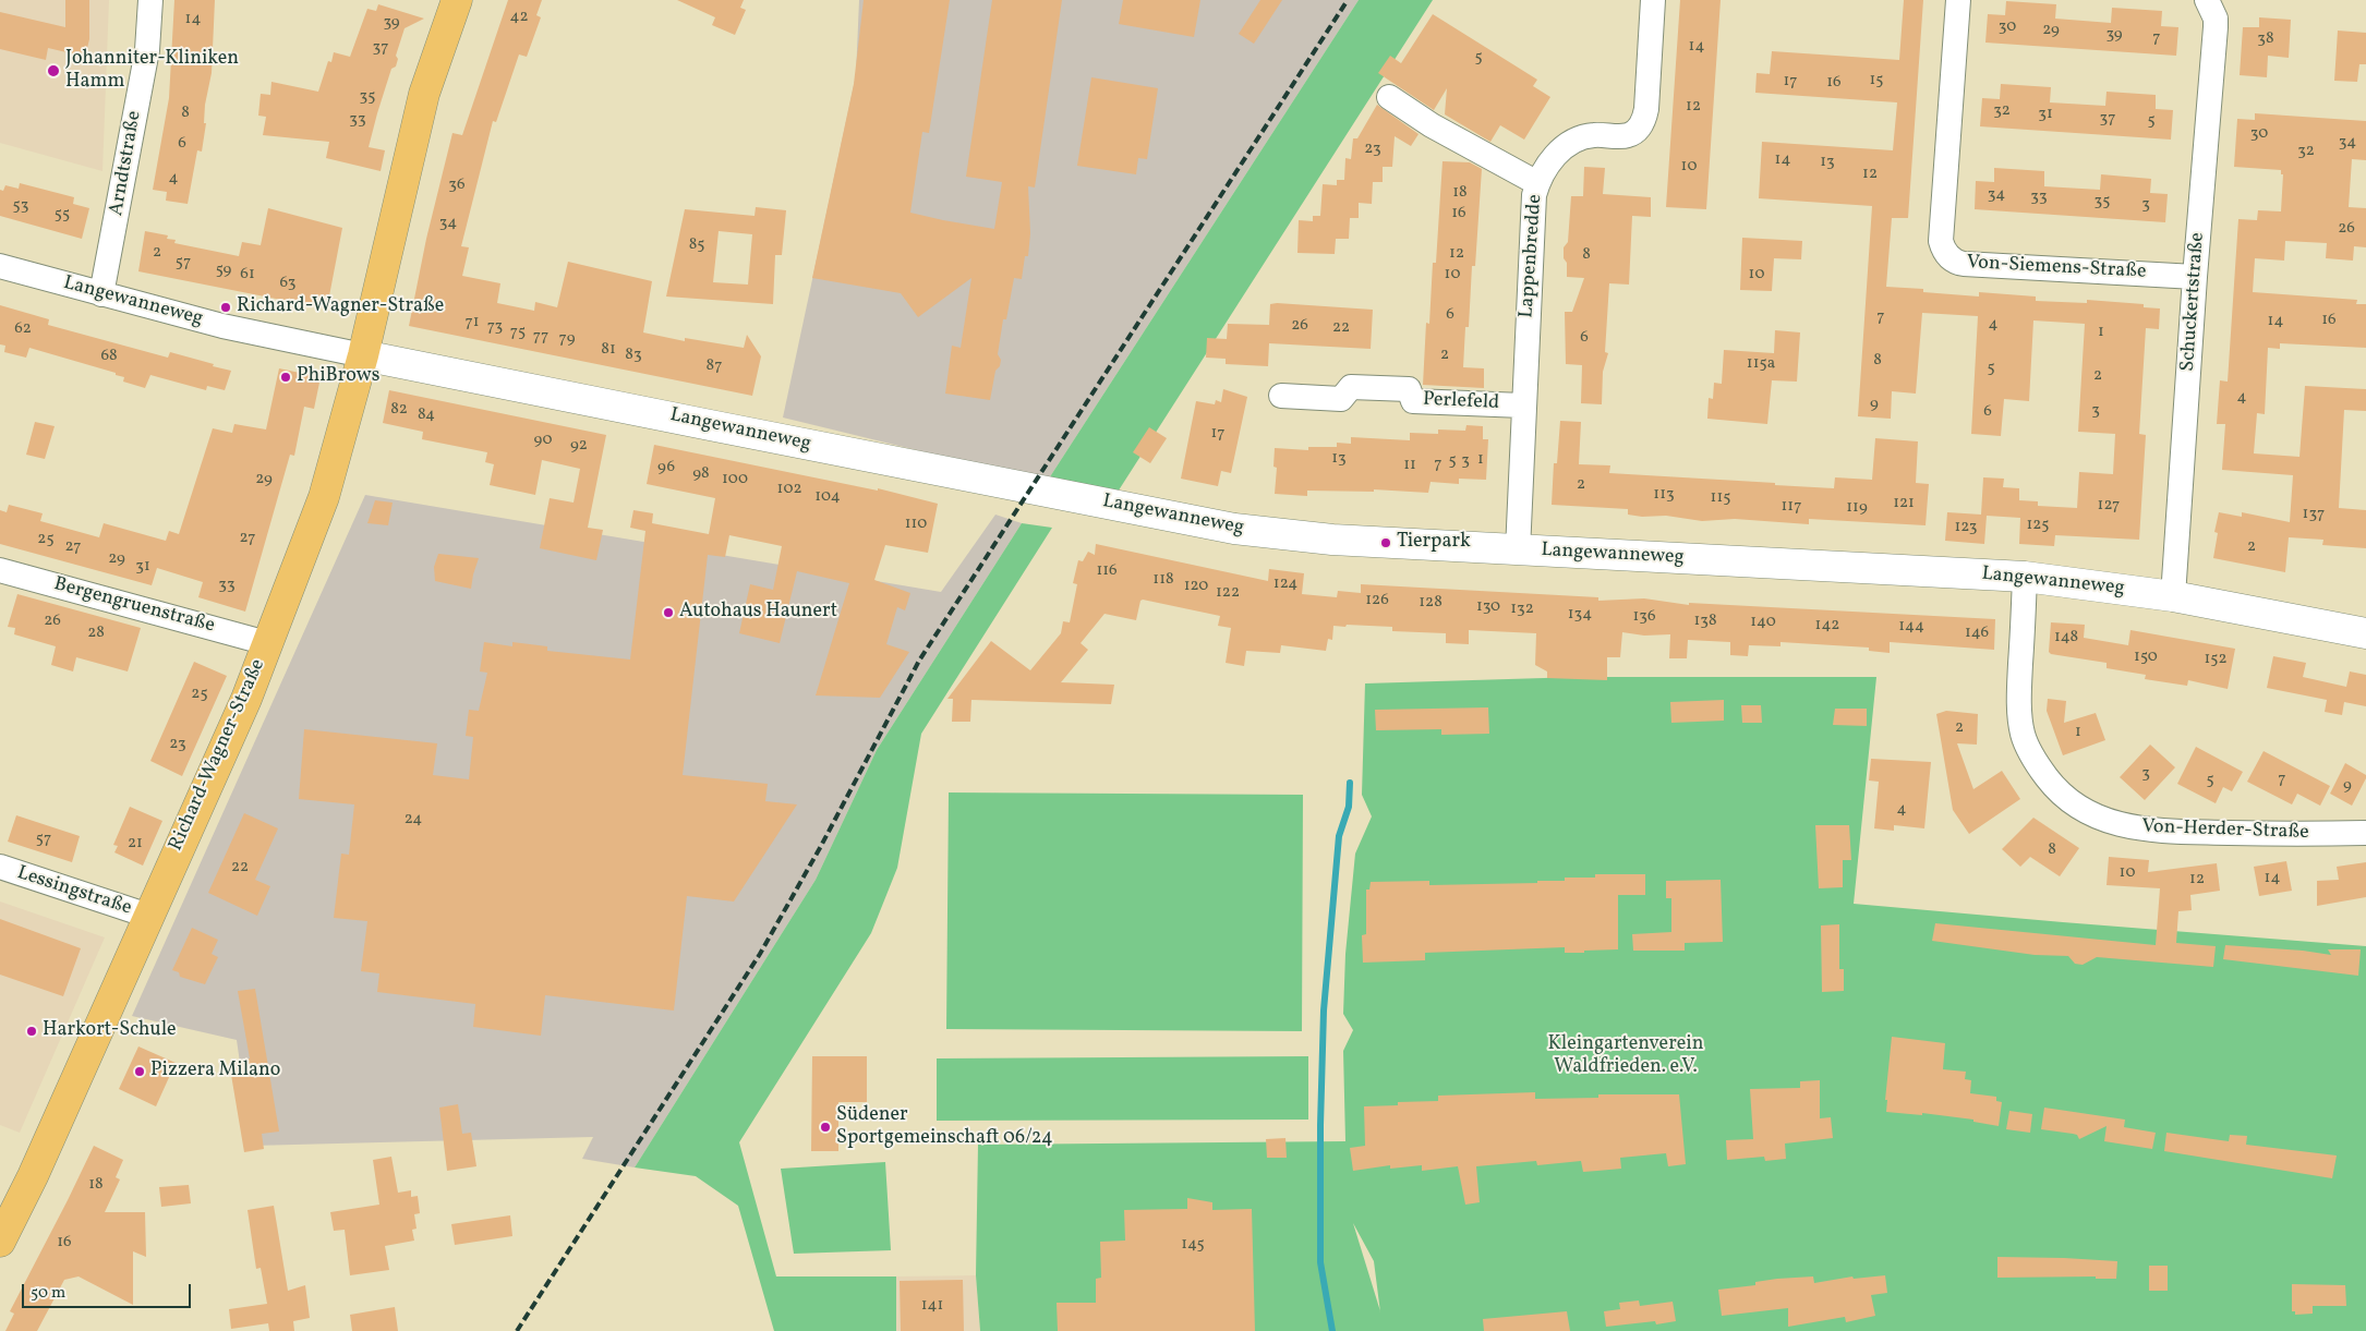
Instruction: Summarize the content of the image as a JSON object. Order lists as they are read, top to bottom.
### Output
{
  "streets": {
    "main road": ["Richard-Wagner-Straße"],
    "street": [
      "Arndtstraße",
      "Lappenbredde",
      "Von-Siemens-Straße",
      "Langewanneweg",
      "Schuckertstraße",
      "Perlefeld",
      "Bergengruenstraße",
      "Von-Herder-Straße",
      "Lessingstraße"
    ]
  },
  "crossings": [
    ["Arndtstraße", "Langewanneweg"],
    ["Lappenbredde", "Langewanneweg"],
    ["Lappenbredde", "Perlefeld"],
    ["Von-Siemens-Straße", "Schuckertstraße"],
    ["Langewanneweg", "Schuckertstraße"],
    ["Langewanneweg", "Richard-Wagner-Straße"],
    ["Langewanneweg", "Von-Herder-Straße"],
    ["Bergengruenstraße", "Richard-Wagner-Straße"],
    ["Richard-Wagner-Straße", "Lessingstraße"]
  ],
  "parks": ["Kleingartenverein Waldfrieden. e.V."],
  "places": [
    "Johanniter-Kliniken Hamm",
    "Richard-Wagner-Straße",
    "PhiBrows",
    "Tierpark",
    "Autohaus Haunert",
    "Harkort-Schule",
    "Pizzera Milano",
    "Südener Sportgemeinschaft 06/24"
  ],
  "house_numbers": [
    "42",
    "14",
    "39",
    "30",
    "29",
    "39",
    "7",
    "38",
    "14",
    "37",
    "5",
    "15",
    "17",
    "16",
    "35",
    "12",
    "32",
    "8",
    "31",
    "37",
    "33",
    "5",
    "30",
    "34",
    "6",
    "23",
    "32",
    "14",
    "13",
    "10",
    "12",
    "4",
    "36",
    "18",
    "34",
    "33",
    "35",
    "3",
    "53",
    "16",
    "55",
    "34",
    "26",
    "85",
    "2",
    "12",
    "8",
    "57",
    "59",
    "61",
    "10",
    "10",
    "63",
    "6",
    "7",
    "16",
    "14",
    "71",
    "4",
    "26",
    "73",
    "22",
    "62",
    "75",
    "1",
    "77",
    "6",
    "79",
    "81",
    "83",
    "2",
    "68",
    "8",
    "115a",
    "87",
    "5",
    "2",
    "4",
    "9",
    "82",
    "3",
    "6",
    "84",
    "17",
    "90",
    "92",
    "13",
    "1",
    "5",
    "3",
    "7",
    "11",
    "96",
    "98",
    "29",
    "100",
    "2",
    "102",
    "113",
    "104",
    "115",
    "121",
    "127",
    "117",
    "119",
    "137",
    "110",
    "125",
    "123",
    "27",
    "25",
    "27",
    "2",
    "29",
    "31",
    "116",
    "118",
    "124",
    "33",
    "120",
    "122",
    "126",
    "128",
    "130",
    "132",
    "134",
    "136",
    "26",
    "138",
    "140",
    "142",
    "144",
    "28",
    "146",
    "148",
    "150",
    "152",
    "25",
    "2",
    "1",
    "23",
    "3",
    "7",
    "5",
    "9",
    "4",
    "24",
    "57",
    "21",
    "8",
    "22",
    "10",
    "14",
    "12",
    "18",
    "16",
    "145",
    "141"
  ],
  "scale_bar": "50 m"
}
